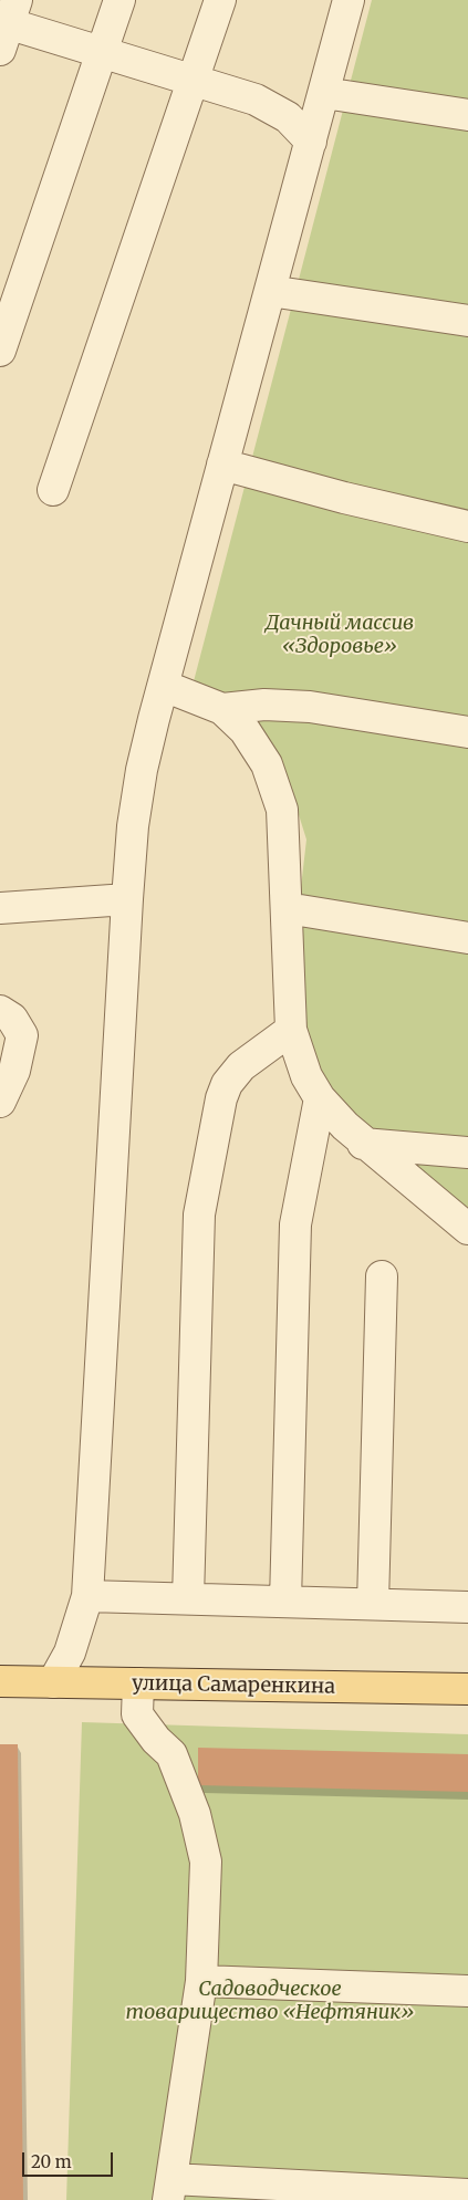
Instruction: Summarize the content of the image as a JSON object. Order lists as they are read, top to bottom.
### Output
{
  "streets": {
    "main road": ["улица Самаренкина"]
  },
  "parks": ["Дачный массив «Здоровье»", "Садоводческое товарищество «Нефтяник»"],
  "scale_bar": "20 m"
}
